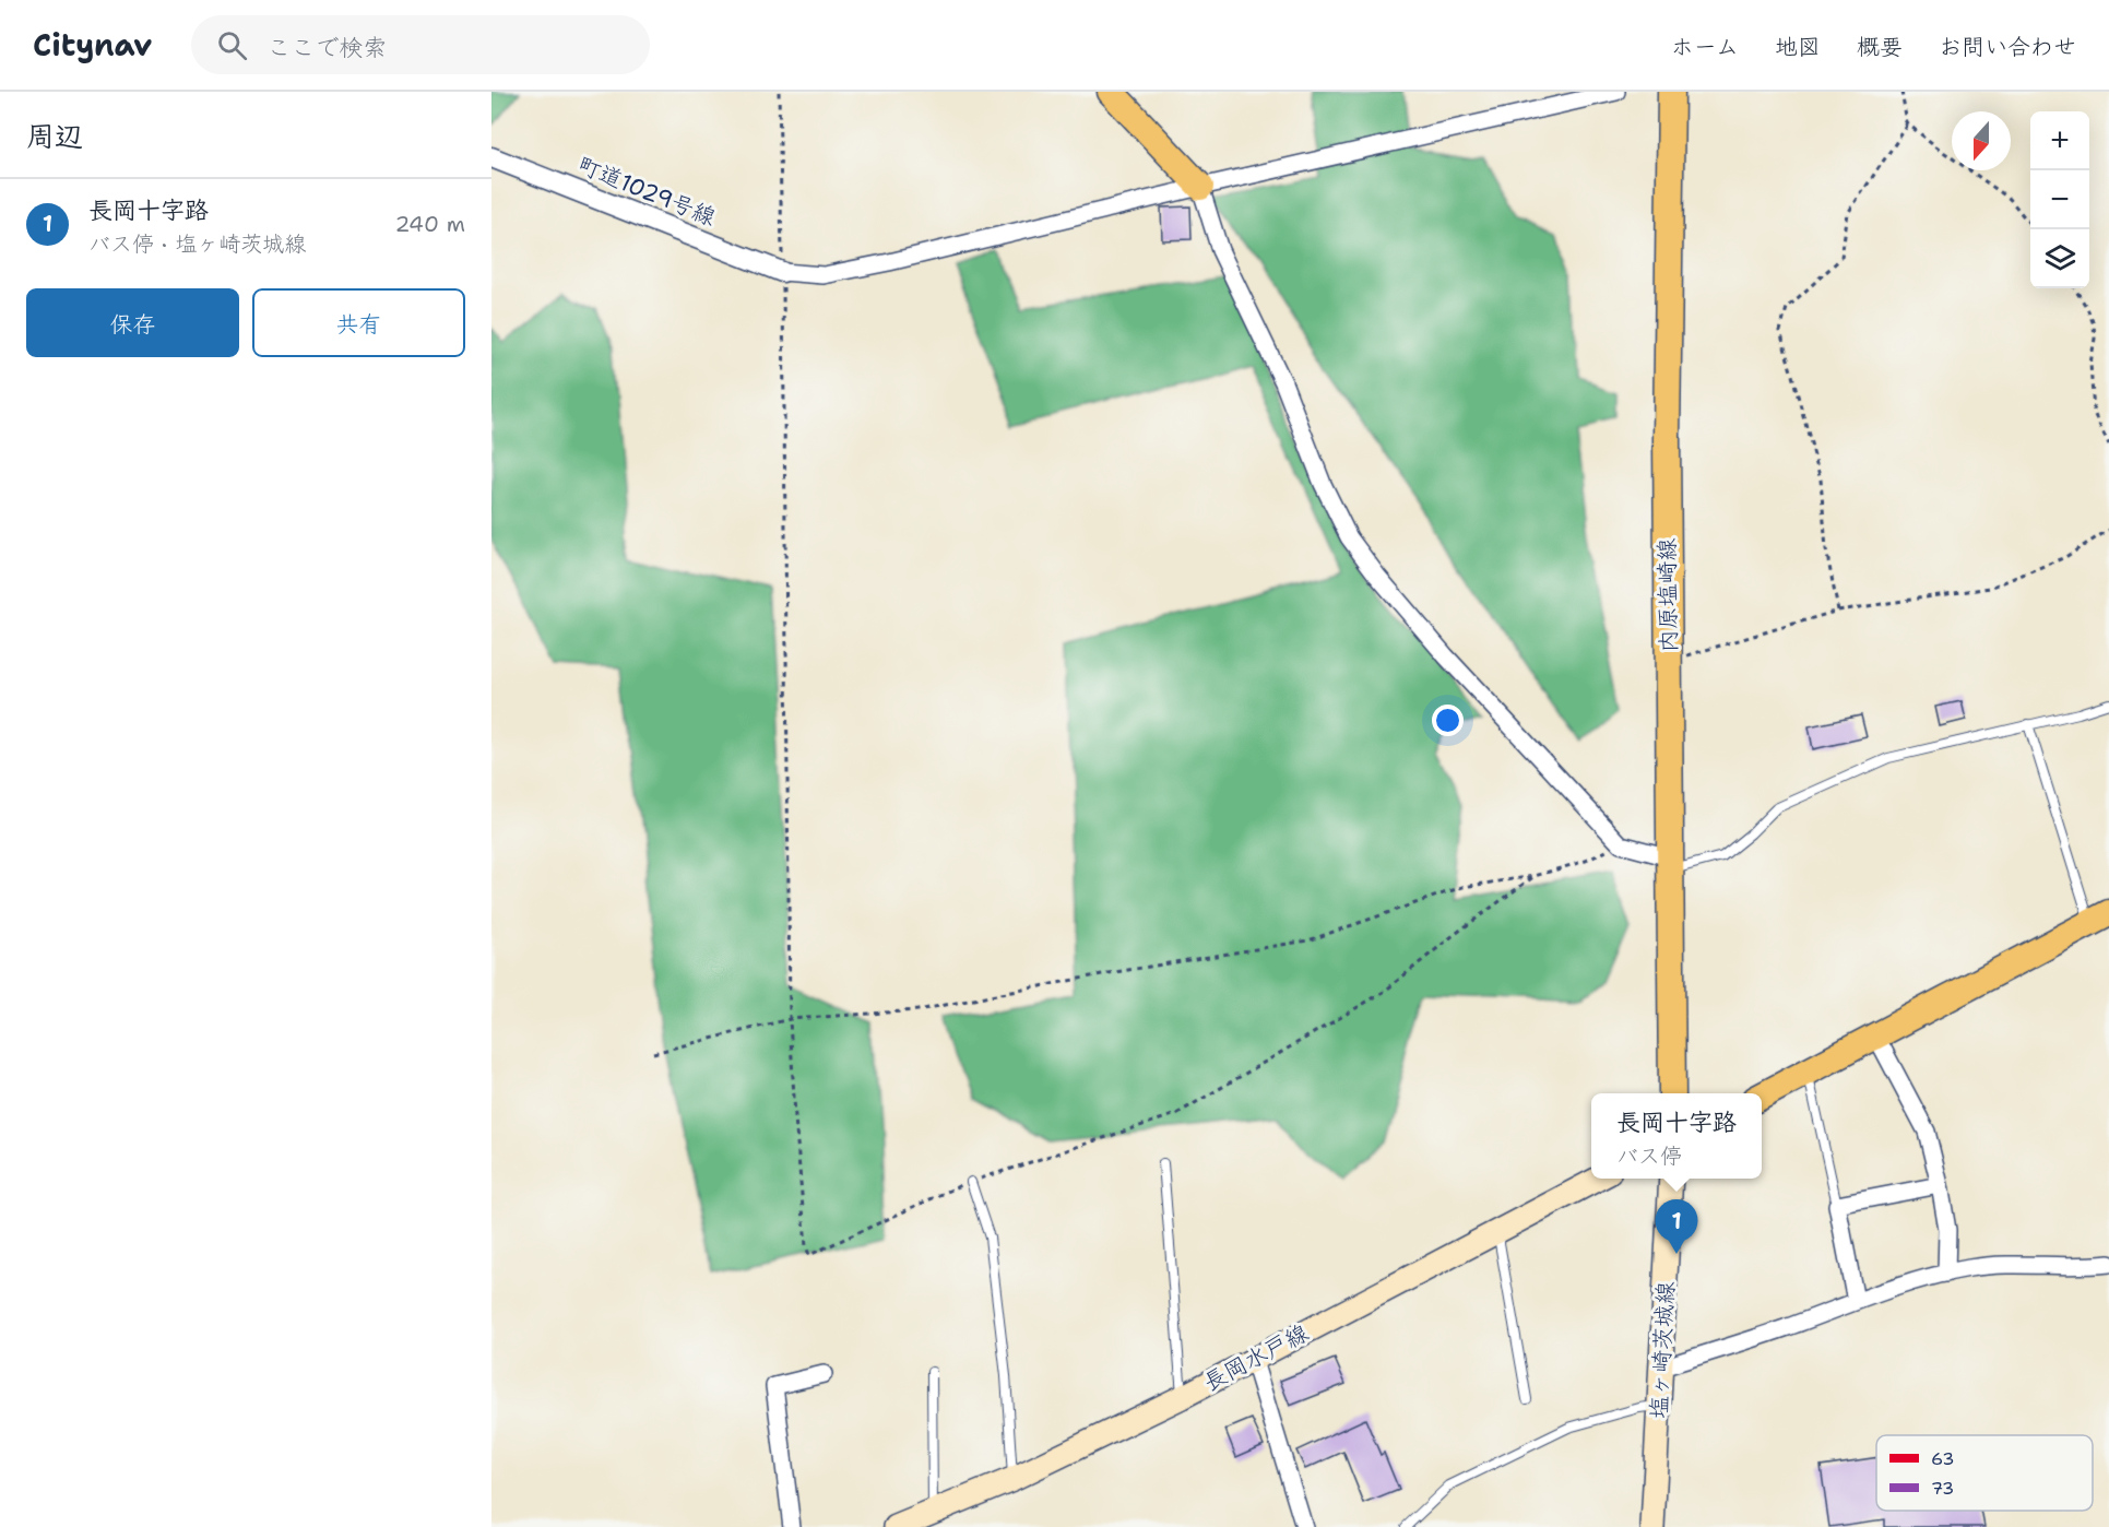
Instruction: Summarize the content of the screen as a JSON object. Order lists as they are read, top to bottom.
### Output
{
  "streets": {
    "main road": ["内原塩崎線", "塩ヶ崎茨城線", "長岡水戸線"],
    "street": ["町道1029号線"]
  },
  "legend": ["63", "73"],
  "north": "bottom",
  "page": {
    "header": "Citynav",
    "search": "ここで検索",
    "nav": [
      "ホーム",
      "地図",
      "概要",
      "お問い合わせ"
    ],
    "heading": "周辺",
    "map_buttons": ["+", "−"],
    "list": [
      {
        "mark": "1",
        "name": "長岡十字路",
        "note": "バス停 · 塩ヶ崎茨城線",
        "value": "240 m"
      }
    ],
    "buttons": ["保存", "共有"],
    "popup": ["長岡十字路", "バス停"],
    "pins": "1"
  }
}
